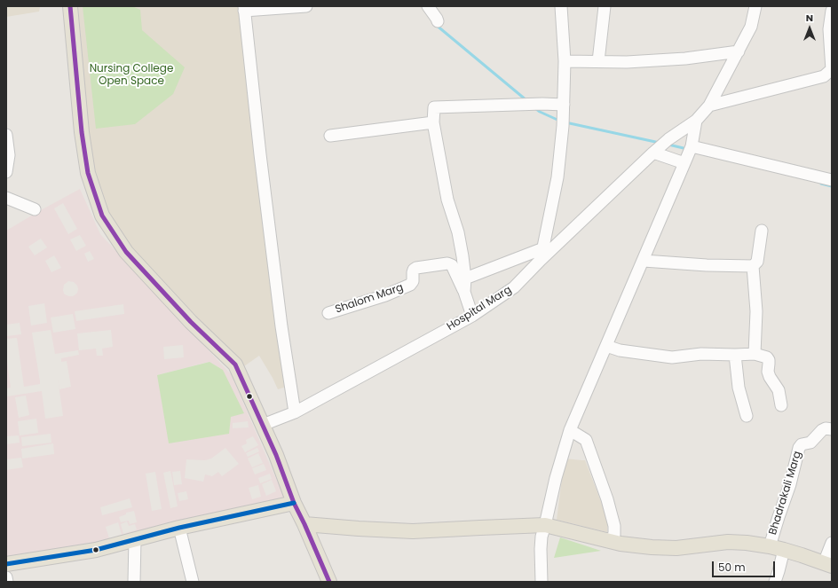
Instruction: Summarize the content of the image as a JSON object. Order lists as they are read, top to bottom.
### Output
{
  "streets": {
    "street": ["Shalom Marg", "Hospital Marg", "Bhadrakali Marg"]
  },
  "parks": ["Nursing College Open Space"],
  "scale_bar": "50 m",
  "north": "top"
}
